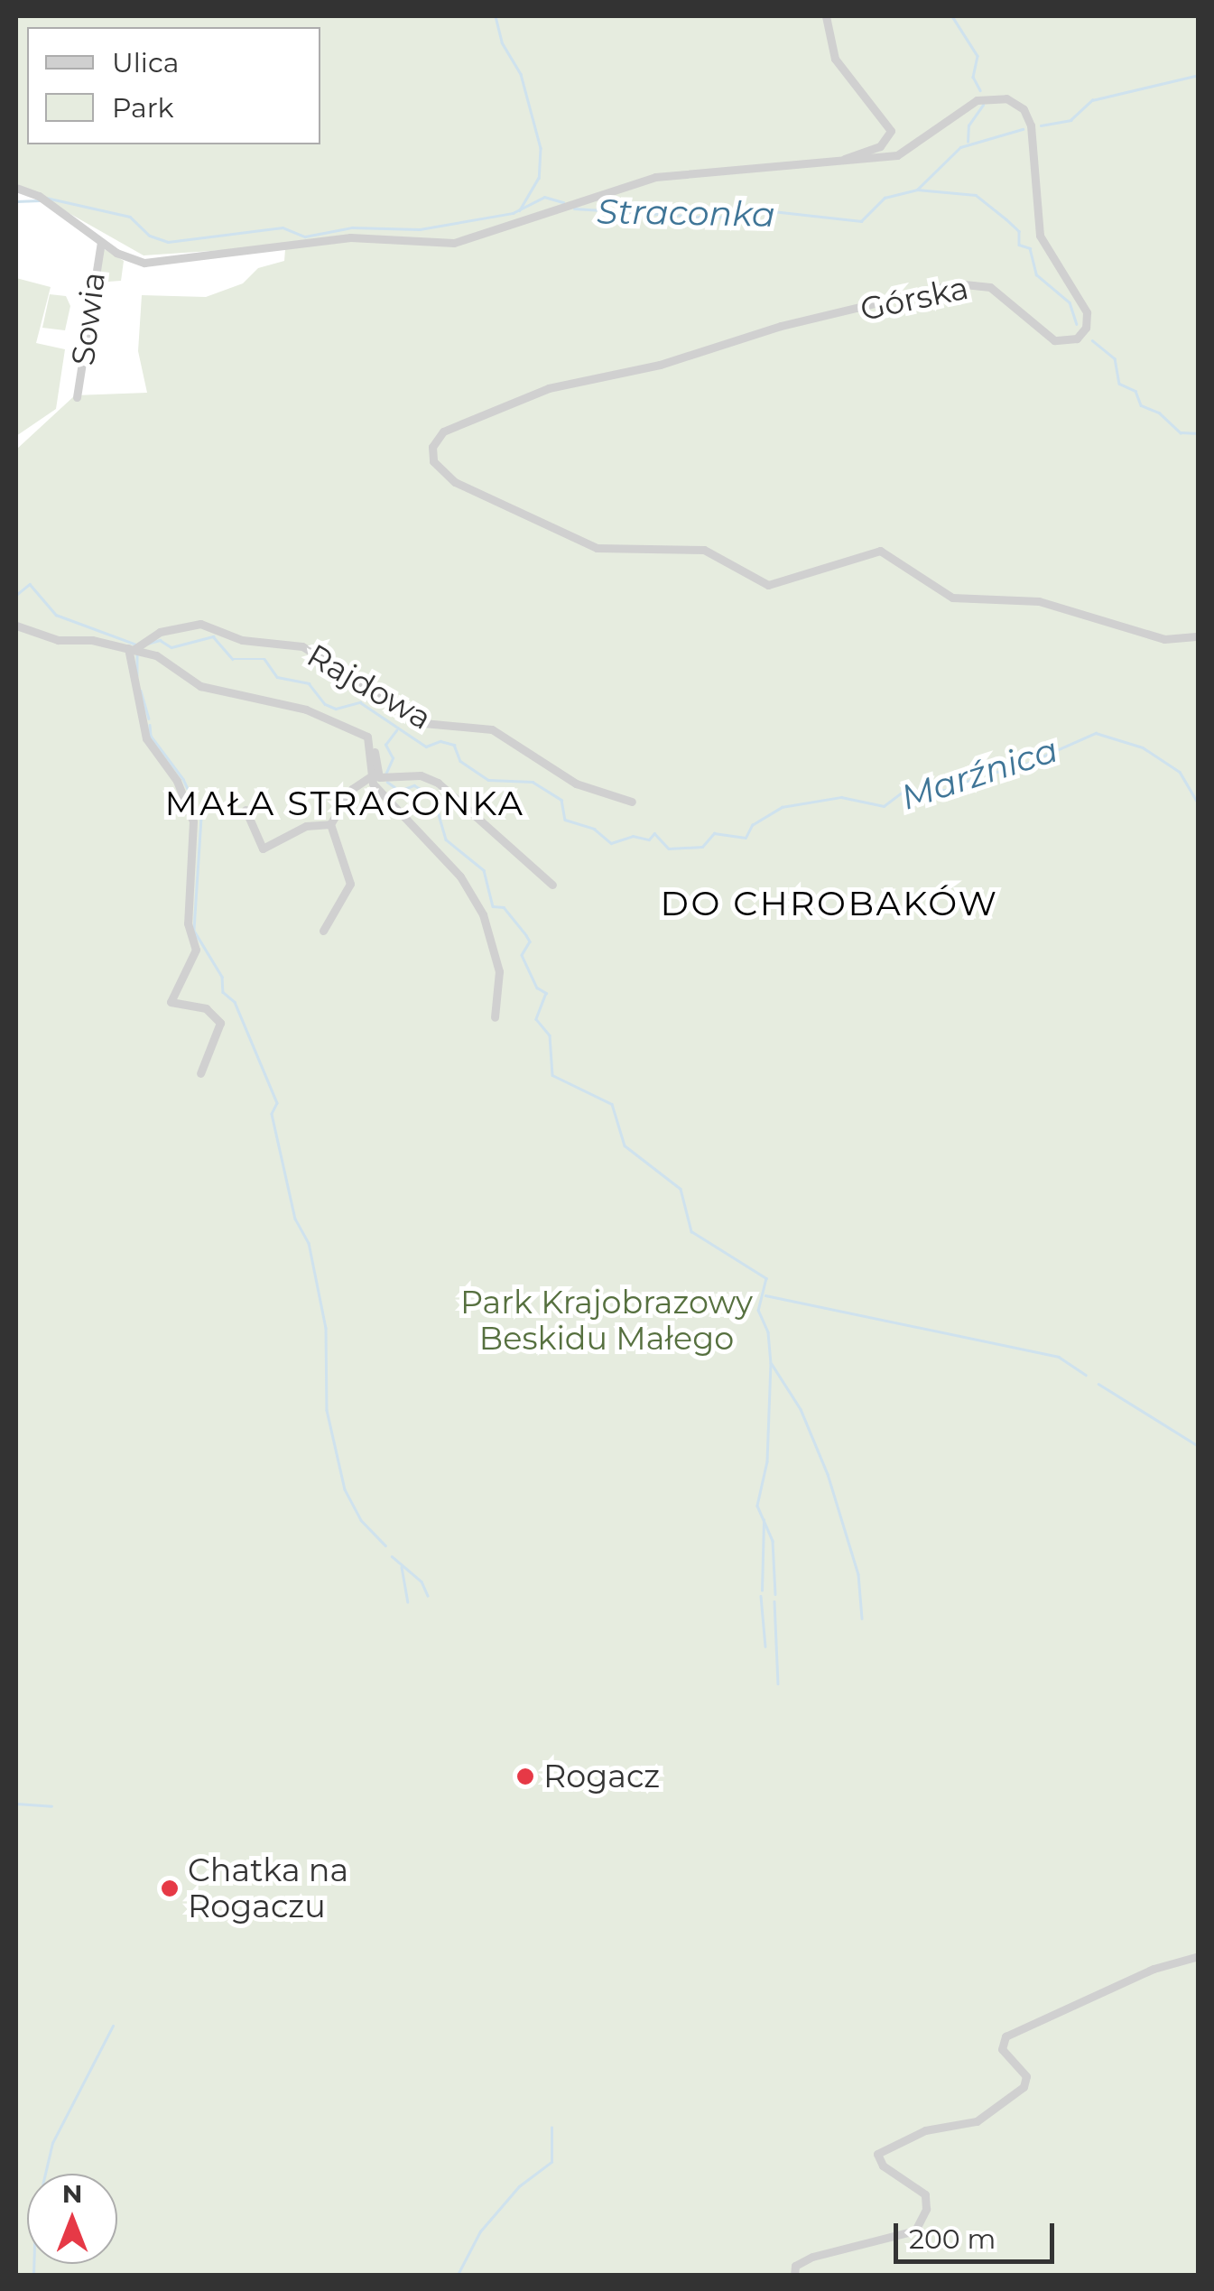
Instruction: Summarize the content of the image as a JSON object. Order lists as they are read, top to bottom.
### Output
{
  "streets": {
    "street": ["Górska", "Sowia", "Rajdowa"]
  },
  "crossings": [
    ["Górska", "Sowia"]
  ],
  "districts": ["MAŁA STRACONKA", "DO CHROBAKÓW"],
  "water": ["Straconka", "Marźnica"],
  "parks": ["Park Krajobrazowy Beskidu Małego"],
  "places": ["Rogacz", "Chatka na Rogaczu"],
  "legend": ["Ulica", "Park"],
  "scale_bar": "200 m",
  "north": "top"
}
